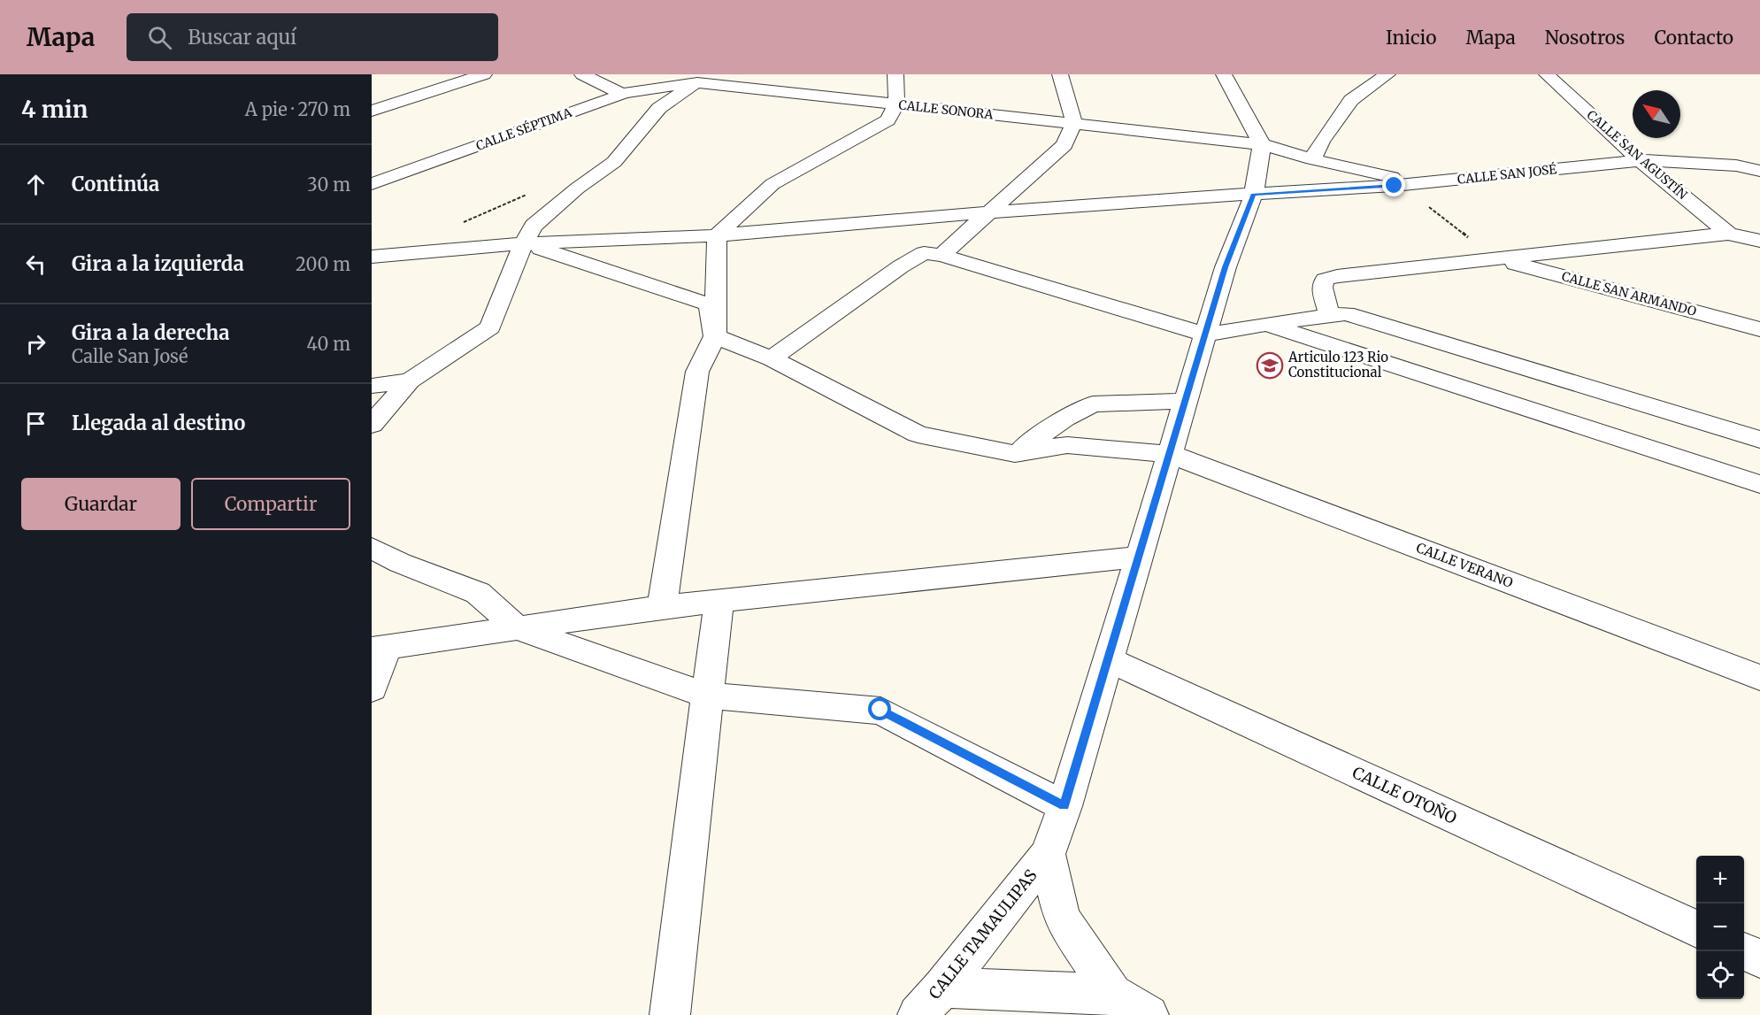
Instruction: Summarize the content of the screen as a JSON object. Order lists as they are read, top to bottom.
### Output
{
  "streets": {
    "street": [
      "CALLE SONORA",
      "CALLE SÉPTIMA",
      "CALLE SAN AGUSTÍN",
      "CALLE SAN JOSÉ",
      "CALLE SAN ARMANDO",
      "CALLE VERANO",
      "CALLE OTOÑO",
      "CALLE TAMAULIPAS"
    ]
  },
  "crossings": [
    ["CALLE SONORA", "CALLE SÉPTIMA"],
    ["CALLE SONORA", "CALLE SAN JOSÉ"],
    ["CALLE SAN AGUSTÍN", "CALLE SAN JOSÉ"]
  ],
  "places": {
    "school or university": ["Articulo 123 Rio Constitucional"]
  },
  "north": "top left",
  "page": {
    "header": "Mapa",
    "search": "Buscar aquí",
    "nav": [
      "Inicio",
      "Mapa",
      "Nosotros",
      "Contacto"
    ],
    "heading": ["4 min", "A pie · 270 m"],
    "list": [
      ["Continúa", "30 m"],
      ["Gira a la izquierda", "200 m"],
      ["Gira a la derecha", "Calle San José", "40 m"],
      "Llegada al destino"
    ],
    "buttons": ["Guardar", "Compartir"],
    "map_buttons": ["+", "−"]
  }
}
